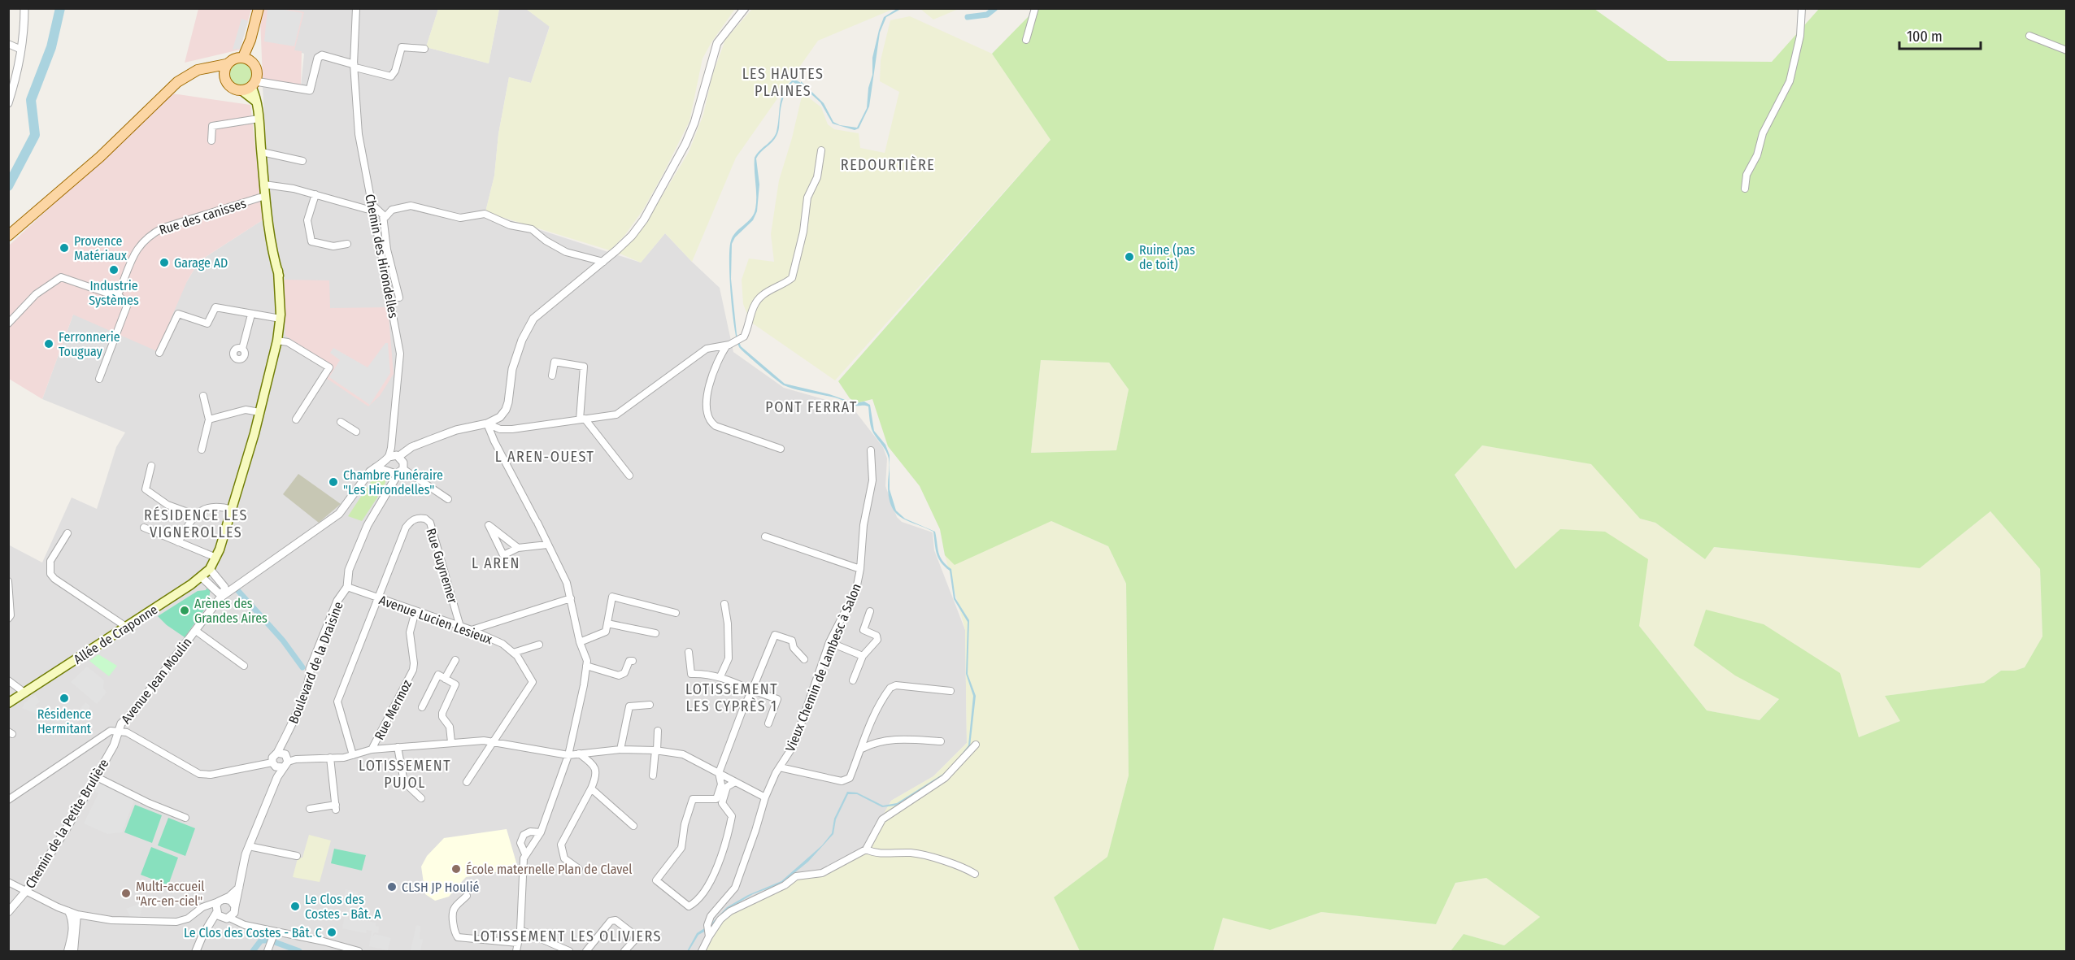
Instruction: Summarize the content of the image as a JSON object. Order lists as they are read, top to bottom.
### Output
{
  "streets": {
    "main road": ["Allée de Craponne"],
    "street": [
      "Rue des canisses",
      "Chemin des Hirondelles",
      "Rue Guynemer",
      "Avenue Lucien Lesieux",
      "Boulevard de la Draisine",
      "Vieux Chemin de Lambesc à Salon",
      "Avenue Jean Moulin",
      "Rue Mermoz",
      "Chemin de la Petite Brulière"
    ]
  },
  "crossings": [
    ["Chemin des Hirondelles", "Boulevard de la Draisine"],
    ["Chemin des Hirondelles", "Avenue Jean Moulin"],
    ["Rue Guynemer", "Avenue Lucien Lesieux"],
    ["Avenue Lucien Lesieux", "Boulevard de la Draisine"],
    ["Avenue Lucien Lesieux", "Rue Mermoz"],
    ["Boulevard de la Draisine", "Avenue Jean Moulin"],
    ["Avenue Jean Moulin", "Chemin de la Petite Brulière"]
  ],
  "districts": [
    "LES HAUTES PLAINES",
    "REDOURTIÈRE",
    "PONT FERRAT",
    "L AREN-OUEST",
    "RÉSIDENCE LES VIGNEROLLES",
    "L AREN",
    "LOTISSEMENT LES CYPRÈS 1",
    "LOTISSEMENT PUJOL",
    "LOTISSEMENT LES OLIVIERS"
  ],
  "places": [
    "Provence Matériaux",
    "Ruine (pas de toit)",
    "Garage AD",
    "Industrie Systèmes",
    "Ferronnerie Touguay",
    "Chambre Funéraire \"Les Hirondelles\"",
    "Arènes des Grandes Aires",
    "Résidence Hermitant",
    "École maternelle Plan de Clavel",
    "CLSH JP Houlié",
    "Multi-accueil \"Arc-en-ciel\"",
    "Le Clos des Costes - Bât. A",
    "Le Clos des Costes - Bât. C"
  ],
  "scale_bar": "100 m"
}
